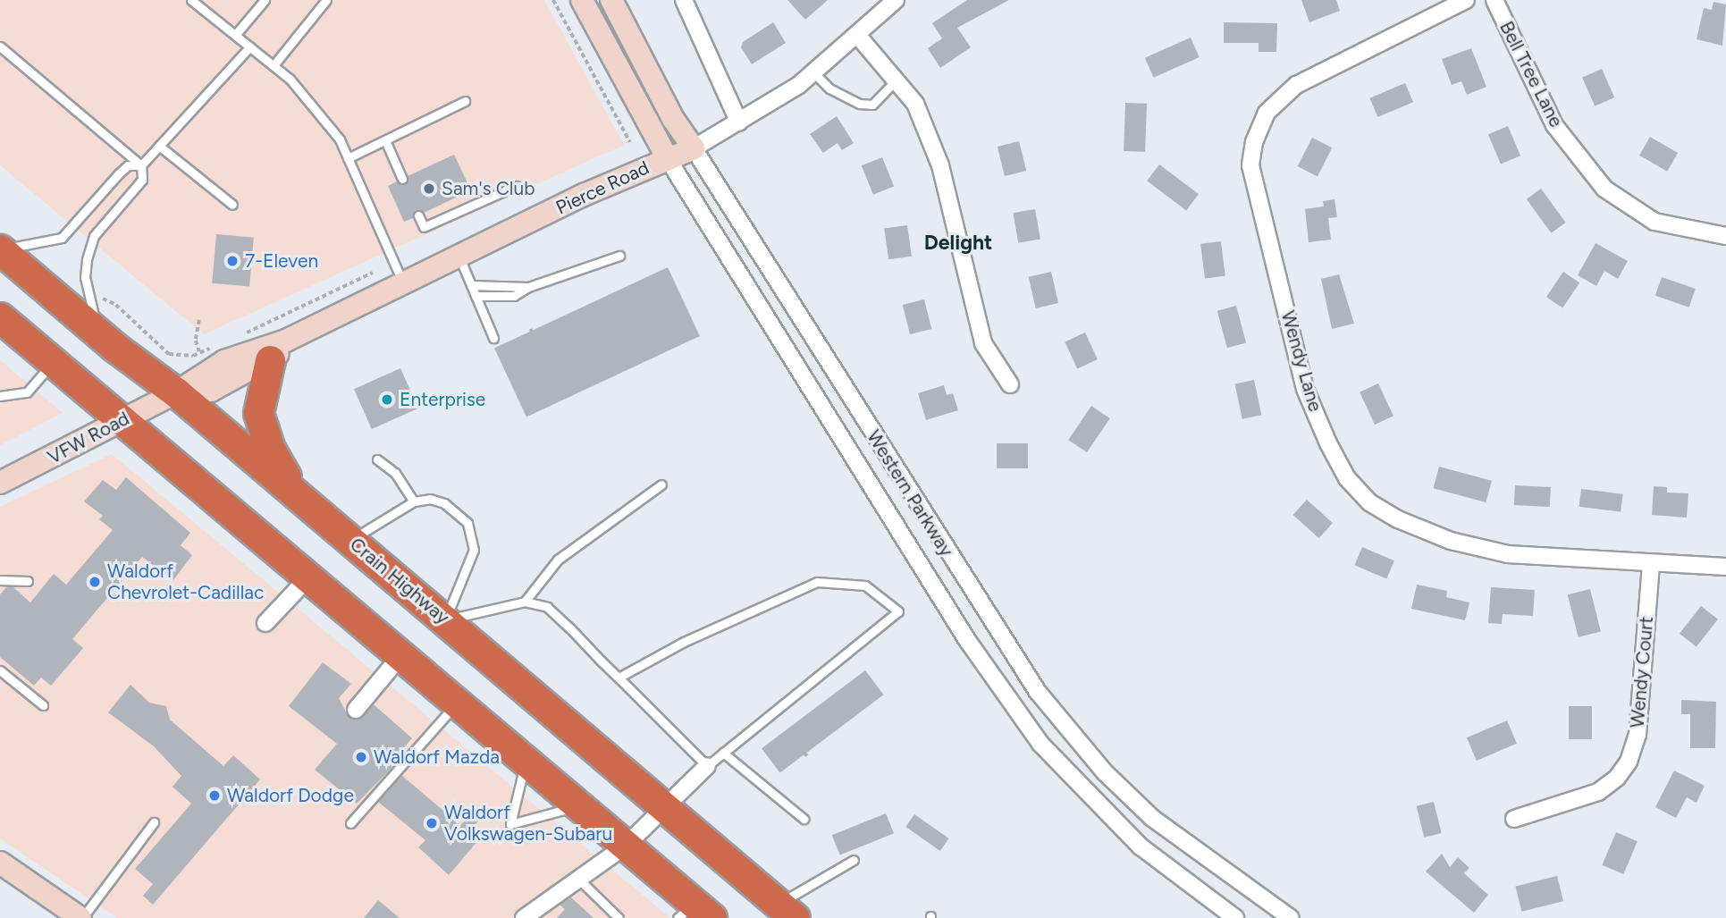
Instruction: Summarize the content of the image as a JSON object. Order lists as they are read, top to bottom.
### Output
{
  "streets": {
    "highway": ["Crain Highway"],
    "main road": ["Pierce Road", "VFW Road", "Western Parkway"],
    "street": ["Bell Tree Lane", "Wendy Lane", "Wendy Court"]
  },
  "crossings": [
    ["Pierce Road", "VFW Road"],
    ["Pierce Road", "Western Parkway"],
    ["Pierce Road", "Crain Highway"],
    ["Wendy Lane", "Wendy Court"],
    ["VFW Road", "Crain Highway"]
  ],
  "districts": ["Delight"],
  "places": [
    "Sam's Club",
    "7-Eleven",
    "Enterprise",
    "Waldorf Chevrolet-Cadillac",
    "Waldorf Mazda",
    "Waldorf Dodge",
    "Waldorf Volkswagen-Subaru"
  ]
}
